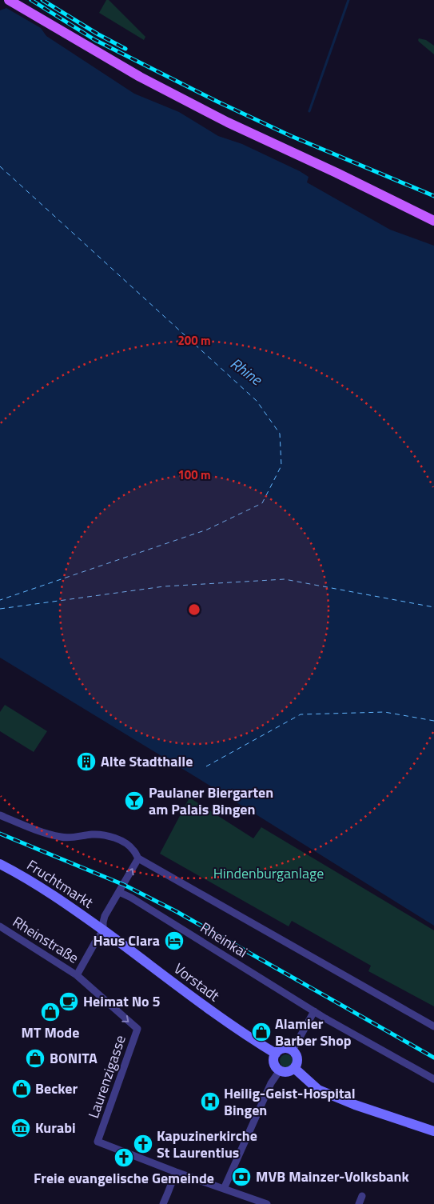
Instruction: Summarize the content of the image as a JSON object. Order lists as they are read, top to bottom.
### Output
{
  "streets": {
    "main road": ["Fruchtmarkt", "Vorstadt"],
    "street": ["Rheinstraße", "Rheinkai", "Laurenzigasse"]
  },
  "crossings": [
    ["Fruchtmarkt", "Vorstadt"],
    ["Rheinstraße", "Laurenzigasse"]
  ],
  "water": ["Rhine"],
  "parks": ["Hindenburganlage"],
  "places": {
    "building": ["Alte Stadthalle"],
    "bar": ["Paulaner Biergarten am Palais Bingen"],
    "hotel": ["Haus Clara"],
    "cafe": ["Heimat No 5"],
    "shop": [
      "MT Mode",
      "Alamier Barber Shop",
      "BONITA",
      "Becker"
    ],
    "hospital": ["Heilig-Geist-Hospital Bingen"],
    "museum": ["Kurabi"],
    "church": ["Kapuzinerkirche St Laurentius", "Freie evangelische Gemeinde"],
    "bank": ["MVB Mainzer-Volksbank"]
  },
  "rings": ["200 m", "100 m"]
}
